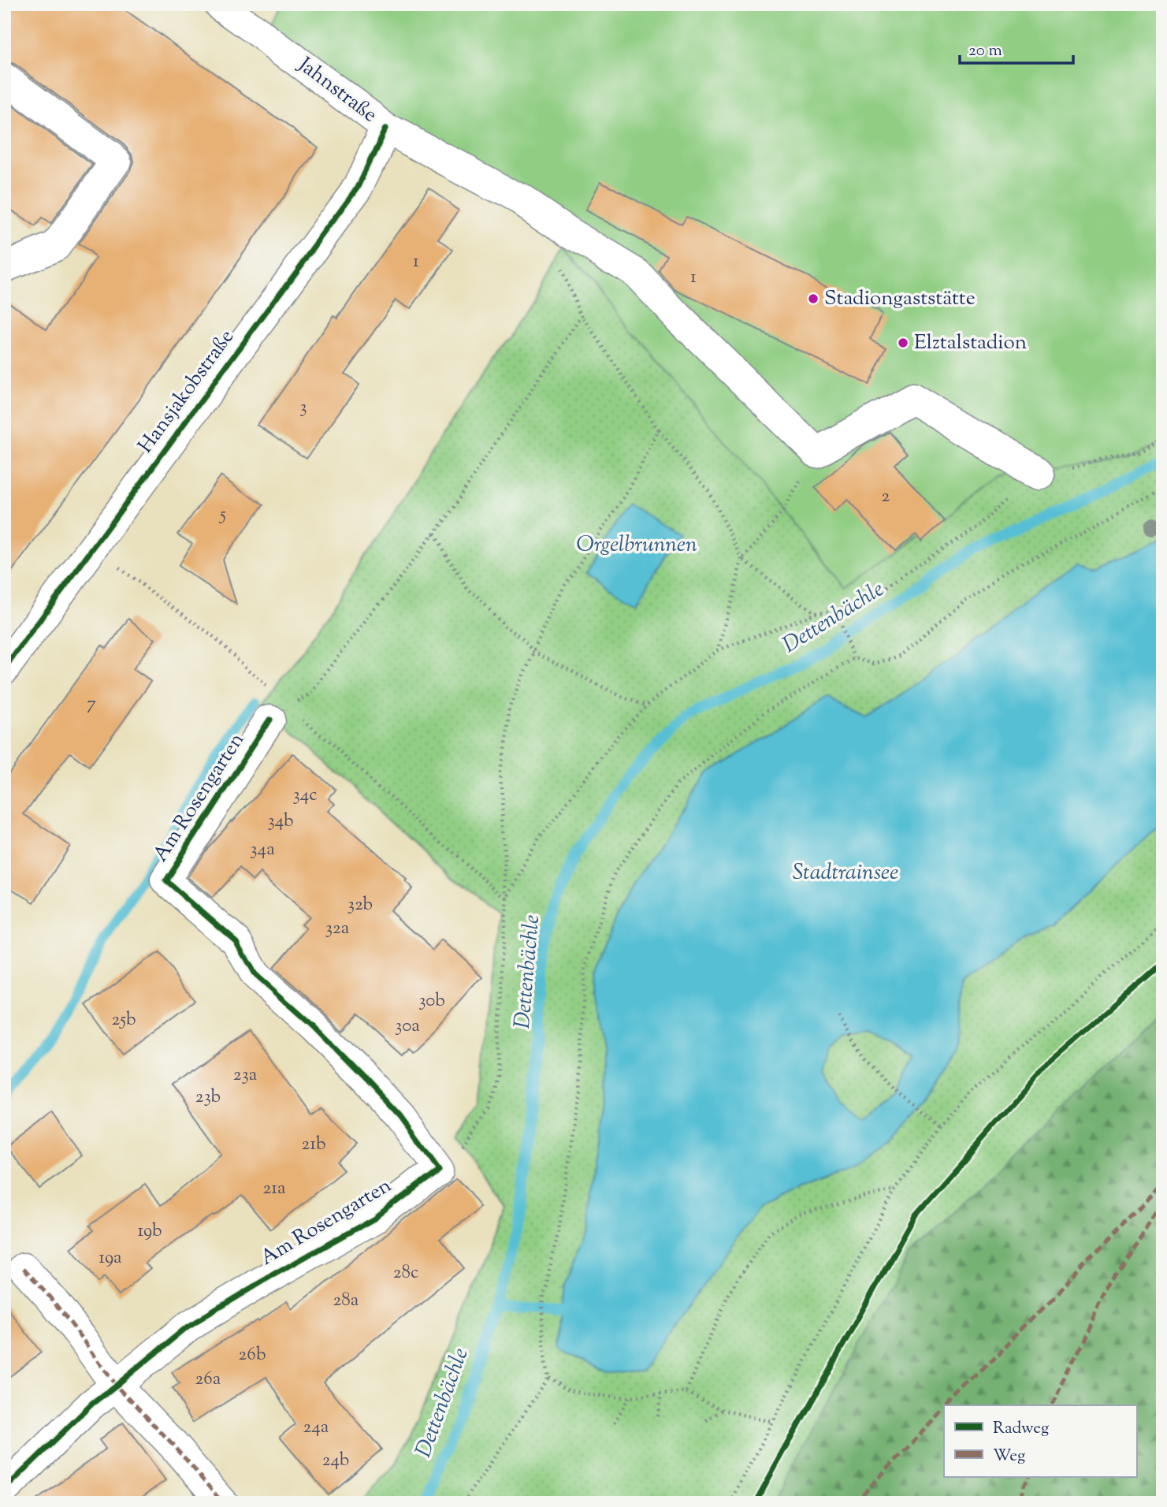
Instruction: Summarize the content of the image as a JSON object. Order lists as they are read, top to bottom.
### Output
{
  "streets": {
    "street": ["Jahnstraße", "Hansjakobstraße", "Am Rosengarten"]
  },
  "crossings": [
    ["Jahnstraße", "Hansjakobstraße"]
  ],
  "water": ["Orgelbrunnen", "Dettenbächle", "Stadtrainsee"],
  "places": ["Stadiongaststätte", "Elztalstadion"],
  "house_numbers": [
    "1",
    "1",
    "3",
    "2",
    "5",
    "7",
    "34c",
    "34b",
    "34a",
    "32b",
    "32a",
    "30b",
    "25b",
    "30a",
    "23a",
    "23b",
    "21b",
    "21a",
    "19b",
    "19a",
    "28c",
    "28a",
    "26b",
    "26a",
    "24a",
    "24b"
  ],
  "legend": ["Radweg", "Weg"],
  "scale_bar": "20 m"
}
